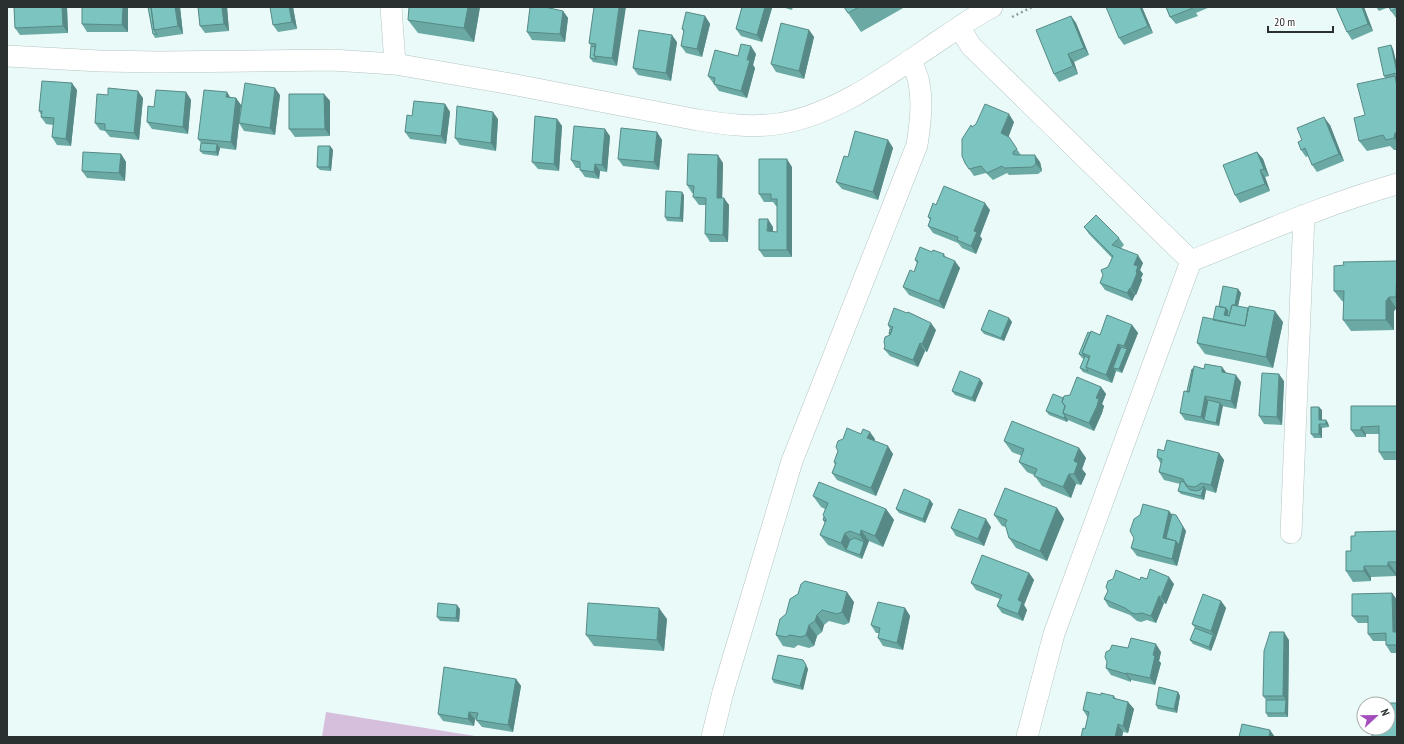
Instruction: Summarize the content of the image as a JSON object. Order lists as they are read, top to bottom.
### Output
{
  "scale_bar": "20 m",
  "north": "right"
}
